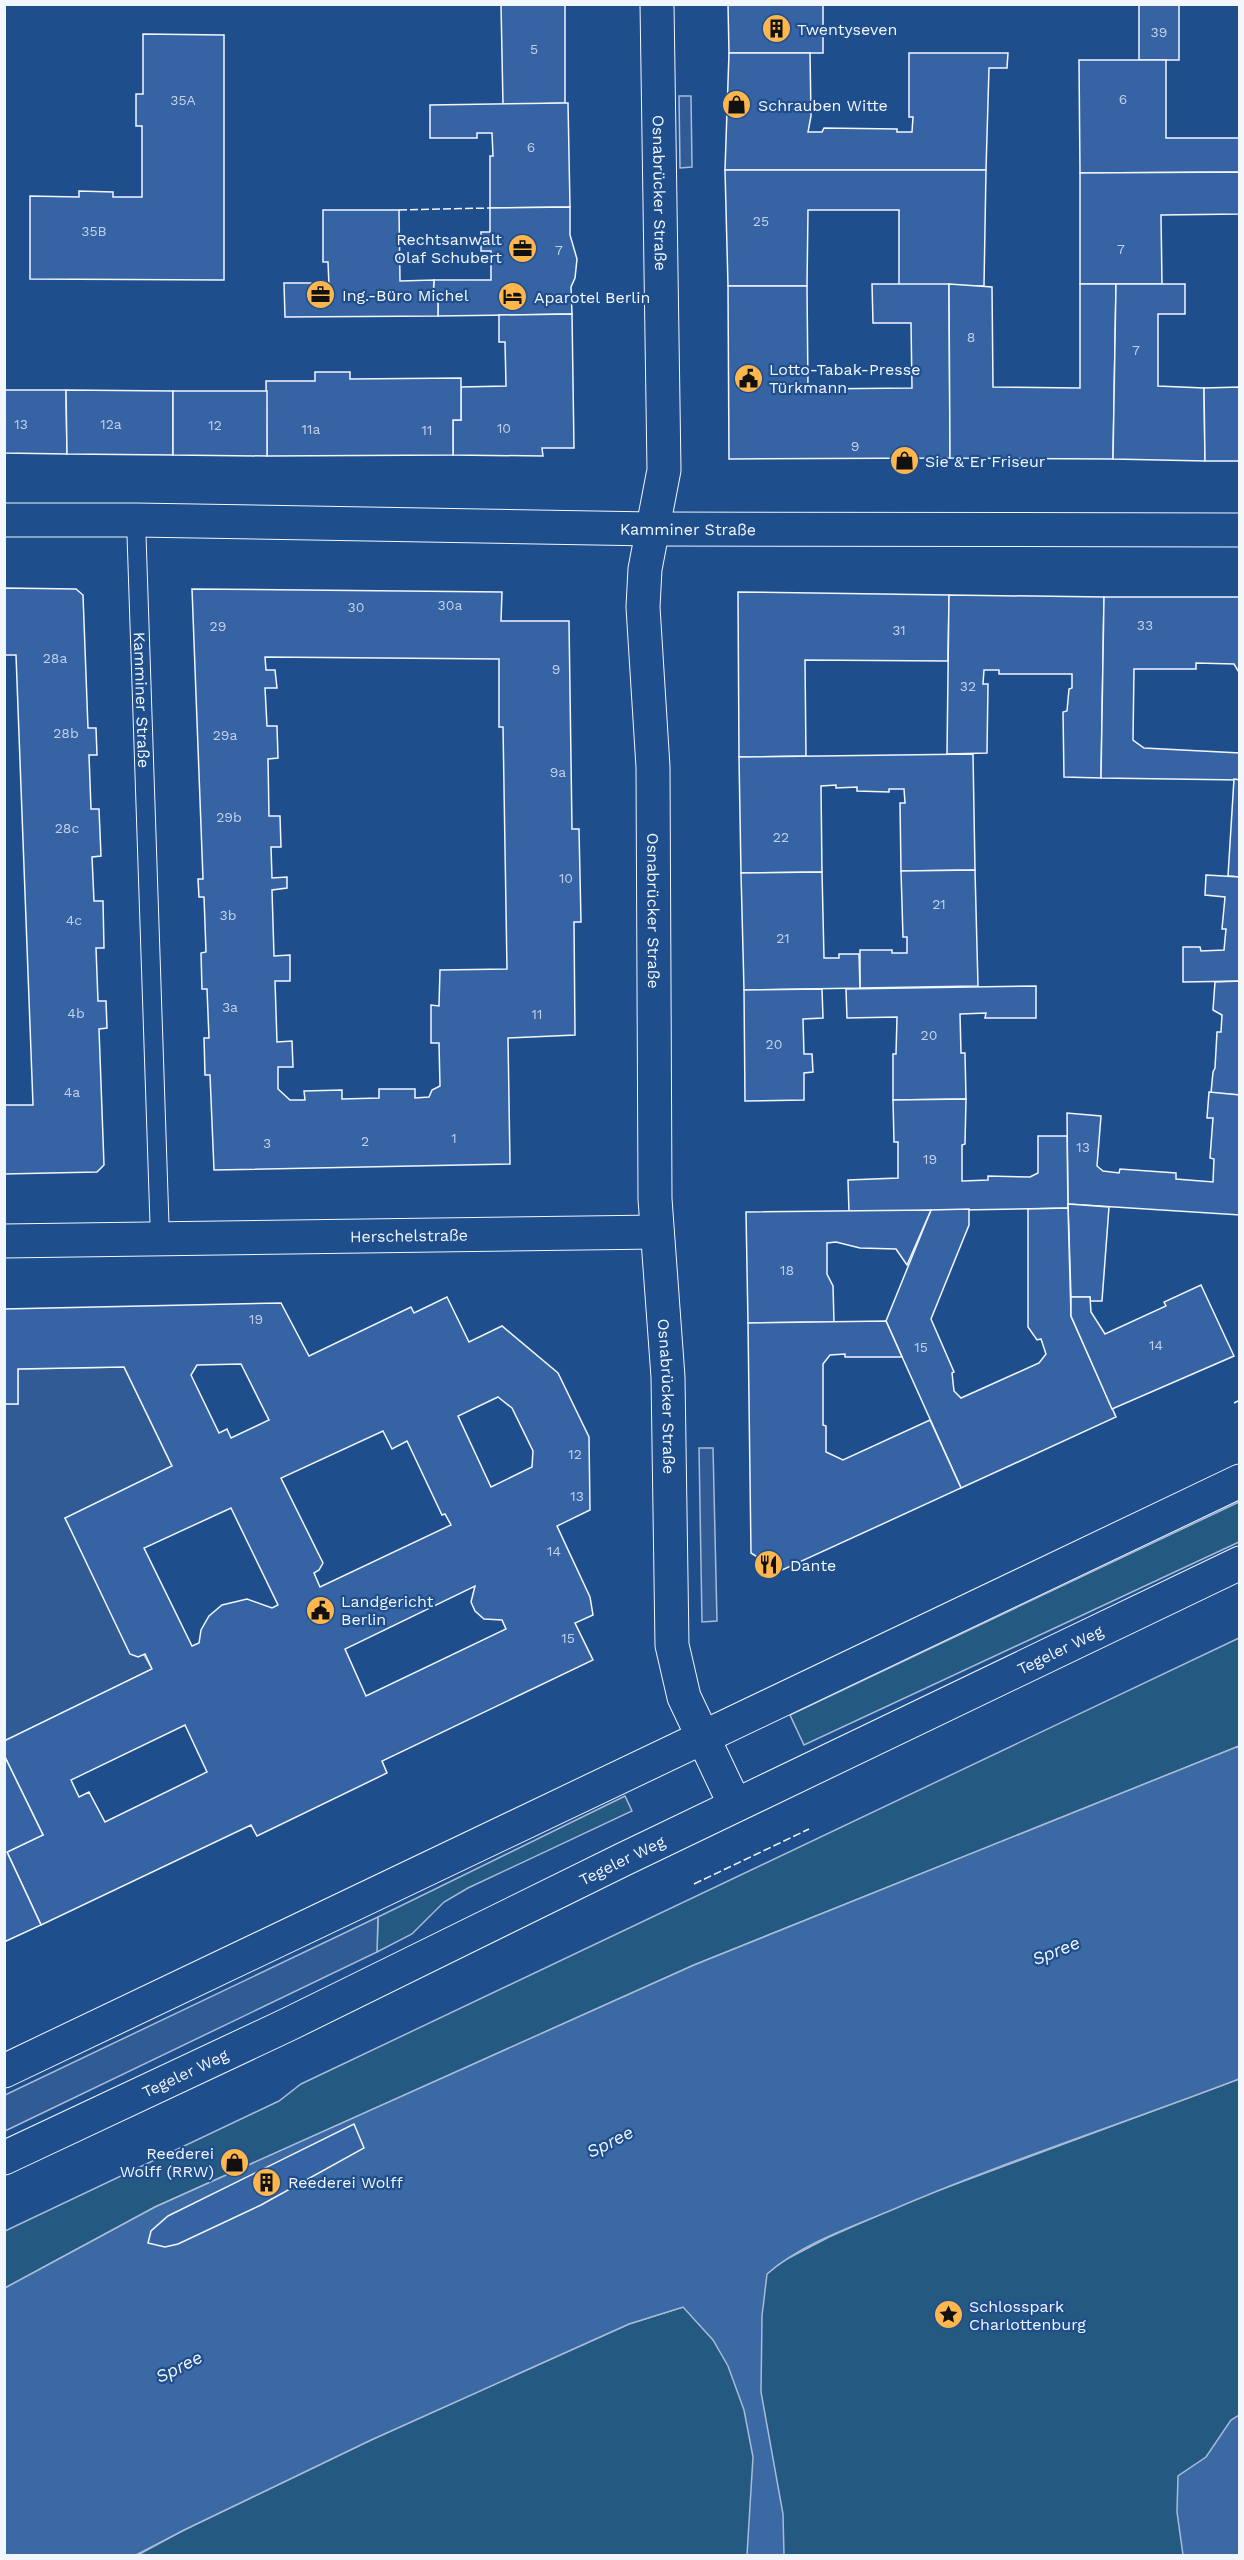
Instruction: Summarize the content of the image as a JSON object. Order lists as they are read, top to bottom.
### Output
{
  "streets": {
    "street": [
      "Osnabrücker Straße",
      "Kamminer Straße",
      "Herschelstraße",
      "Tegeler Weg"
    ]
  },
  "crossings": [
    ["Osnabrücker Straße", "Kamminer Straße"],
    ["Osnabrücker Straße", "Herschelstraße"],
    ["Osnabrücker Straße", "Tegeler Weg"],
    ["Kamminer Straße", "Herschelstraße"]
  ],
  "water": ["Spree"],
  "places": {
    "building": ["Twentyseven", "Reederei Wolff"],
    "shop": ["Schrauben Witte", "Sie & Er Friseur", "Reederei Wolff (RRW)"],
    "office": ["Rechtsanwalt Olaf Schubert", "Ing.-Büro Michel"],
    "hotel": ["Aparotel Berlin"],
    "public building": ["Lotto-Tabak-Presse Türkmann", "Landgericht Berlin"],
    "restaurant": ["Dante"],
    "place": ["Schlosspark Charlottenburg"]
  },
  "house_numbers": [
    "39",
    "5",
    "6",
    "35A",
    "6",
    "25",
    "35B",
    "7",
    "7",
    "8",
    "7",
    "13",
    "12a",
    "12",
    "10",
    "11a",
    "11",
    "9",
    "30a",
    "30",
    "33",
    "29",
    "31",
    "28a",
    "9",
    "32",
    "28b",
    "29a",
    "9a",
    "29b",
    "28c",
    "22",
    "10",
    "21",
    "3b",
    "4c",
    "21",
    "3a",
    "4b",
    "11",
    "20",
    "20",
    "4a",
    "1",
    "2",
    "3",
    "13",
    "19",
    "18",
    "19",
    "14",
    "15",
    "12",
    "13",
    "14",
    "15"
  ]
}
